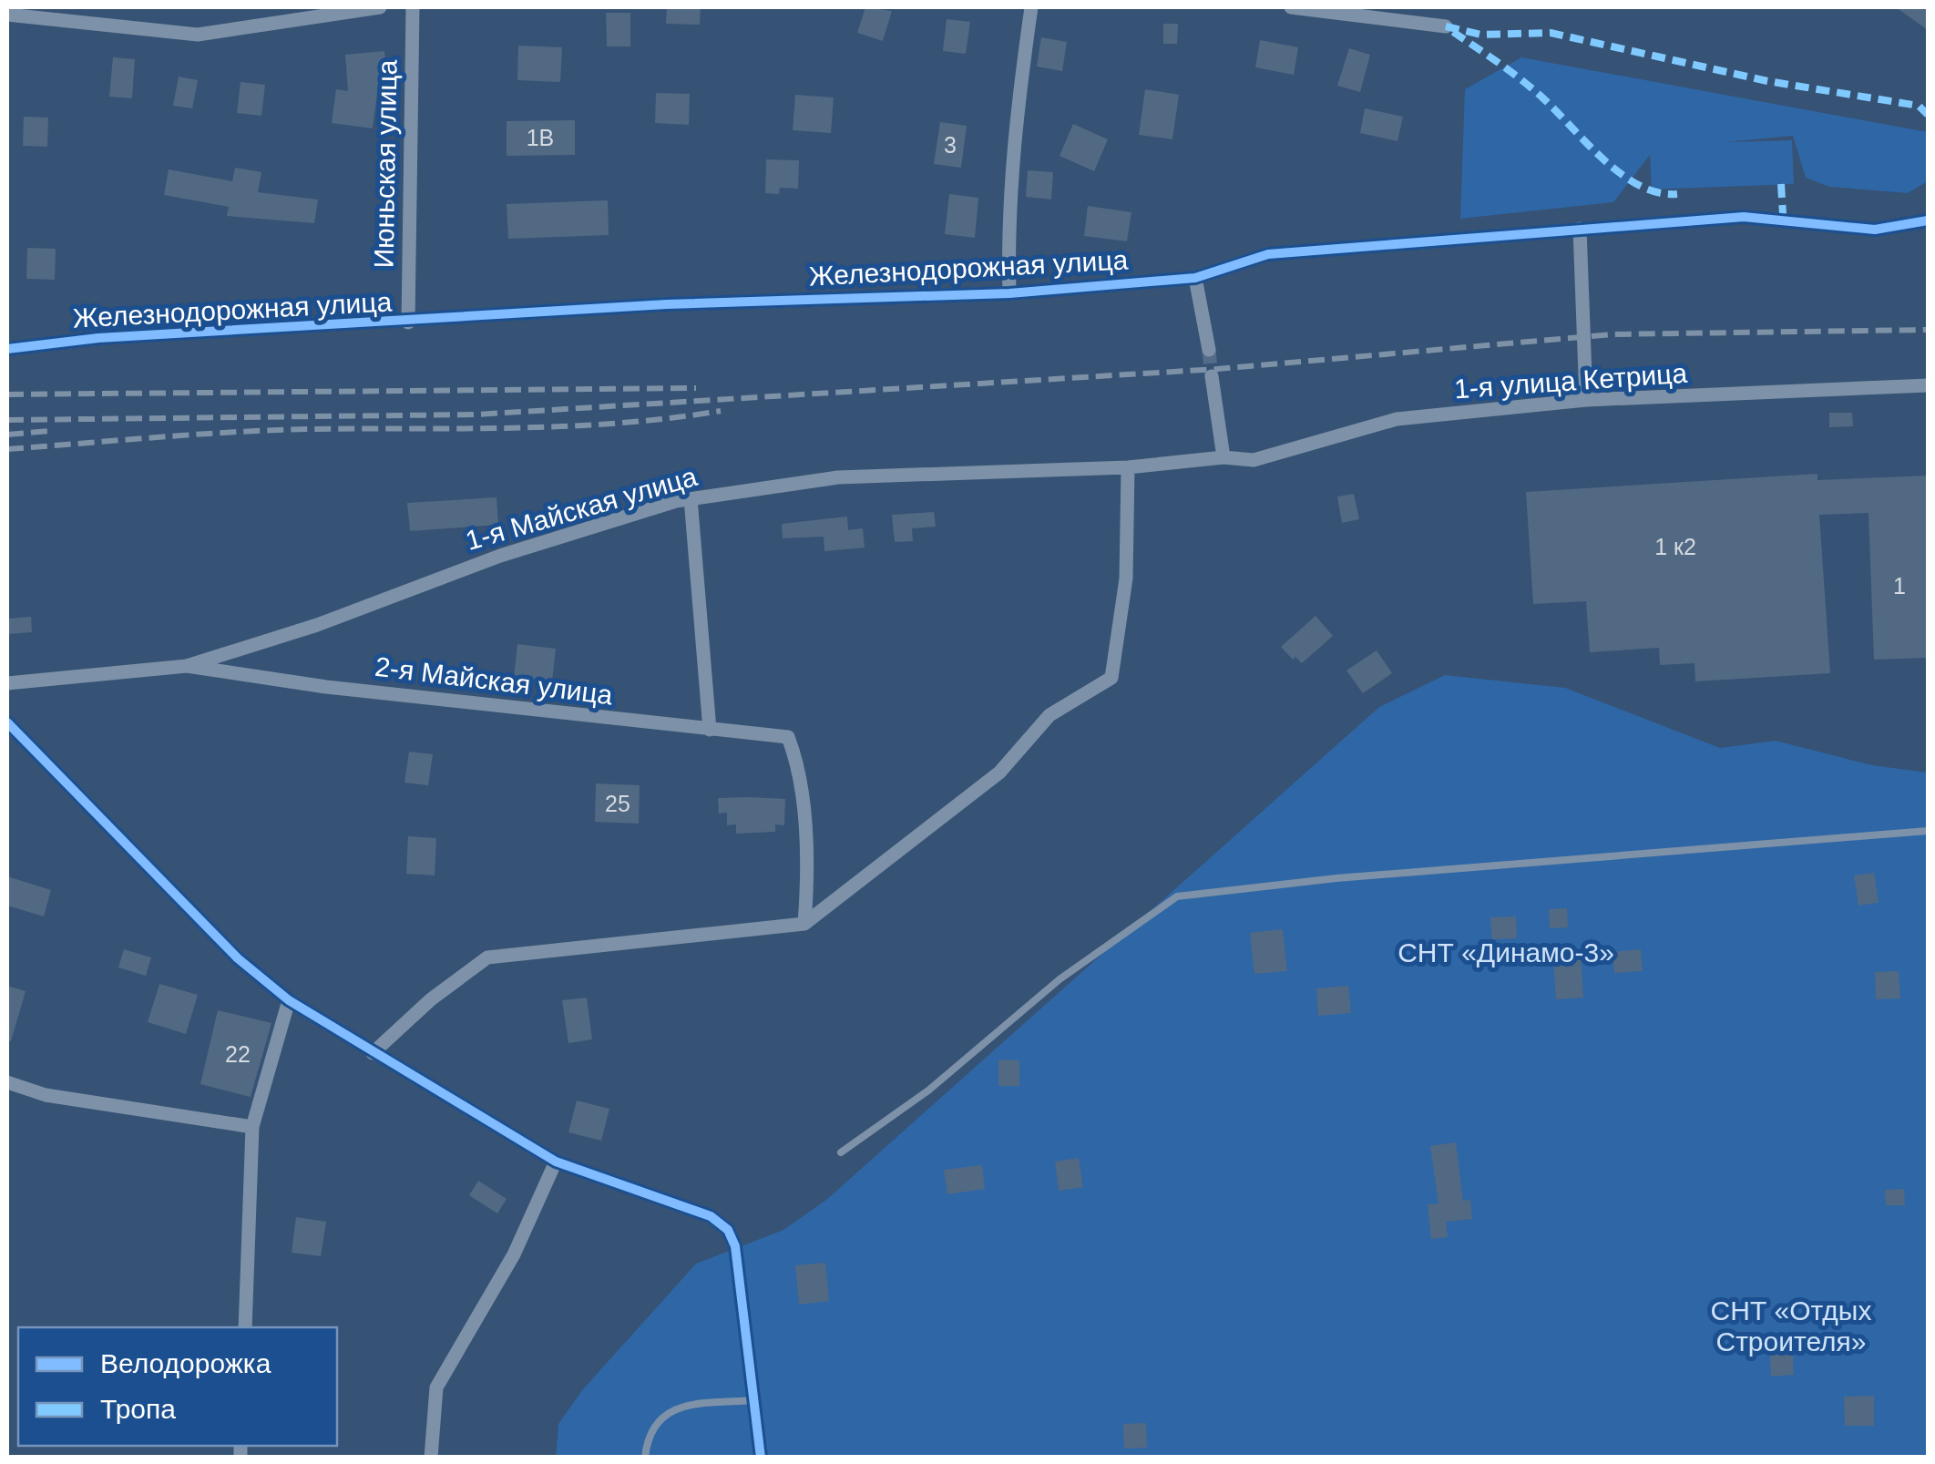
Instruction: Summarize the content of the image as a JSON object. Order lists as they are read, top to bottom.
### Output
{
  "streets": {
    "street": [
      "Июньская улица",
      "Железнодорожная улица",
      "1-я улица Кетрица",
      "1-я Майская улица",
      "2-я Майская улица"
    ]
  },
  "crossings": [
    ["Июньская улица", "Железнодорожная улица"],
    ["1-я улица Кетрица", "1-я Майская улица"],
    ["1-я Майская улица", "2-я Майская улица"]
  ],
  "parks": ["СНТ «Динамо-3»", "СНТ «Отдых Строителя»"],
  "house_numbers": [
    "1В",
    "3",
    "1 к2",
    "1",
    "25",
    "22"
  ],
  "legend": ["Велодорожка", "Тропа"]
}
